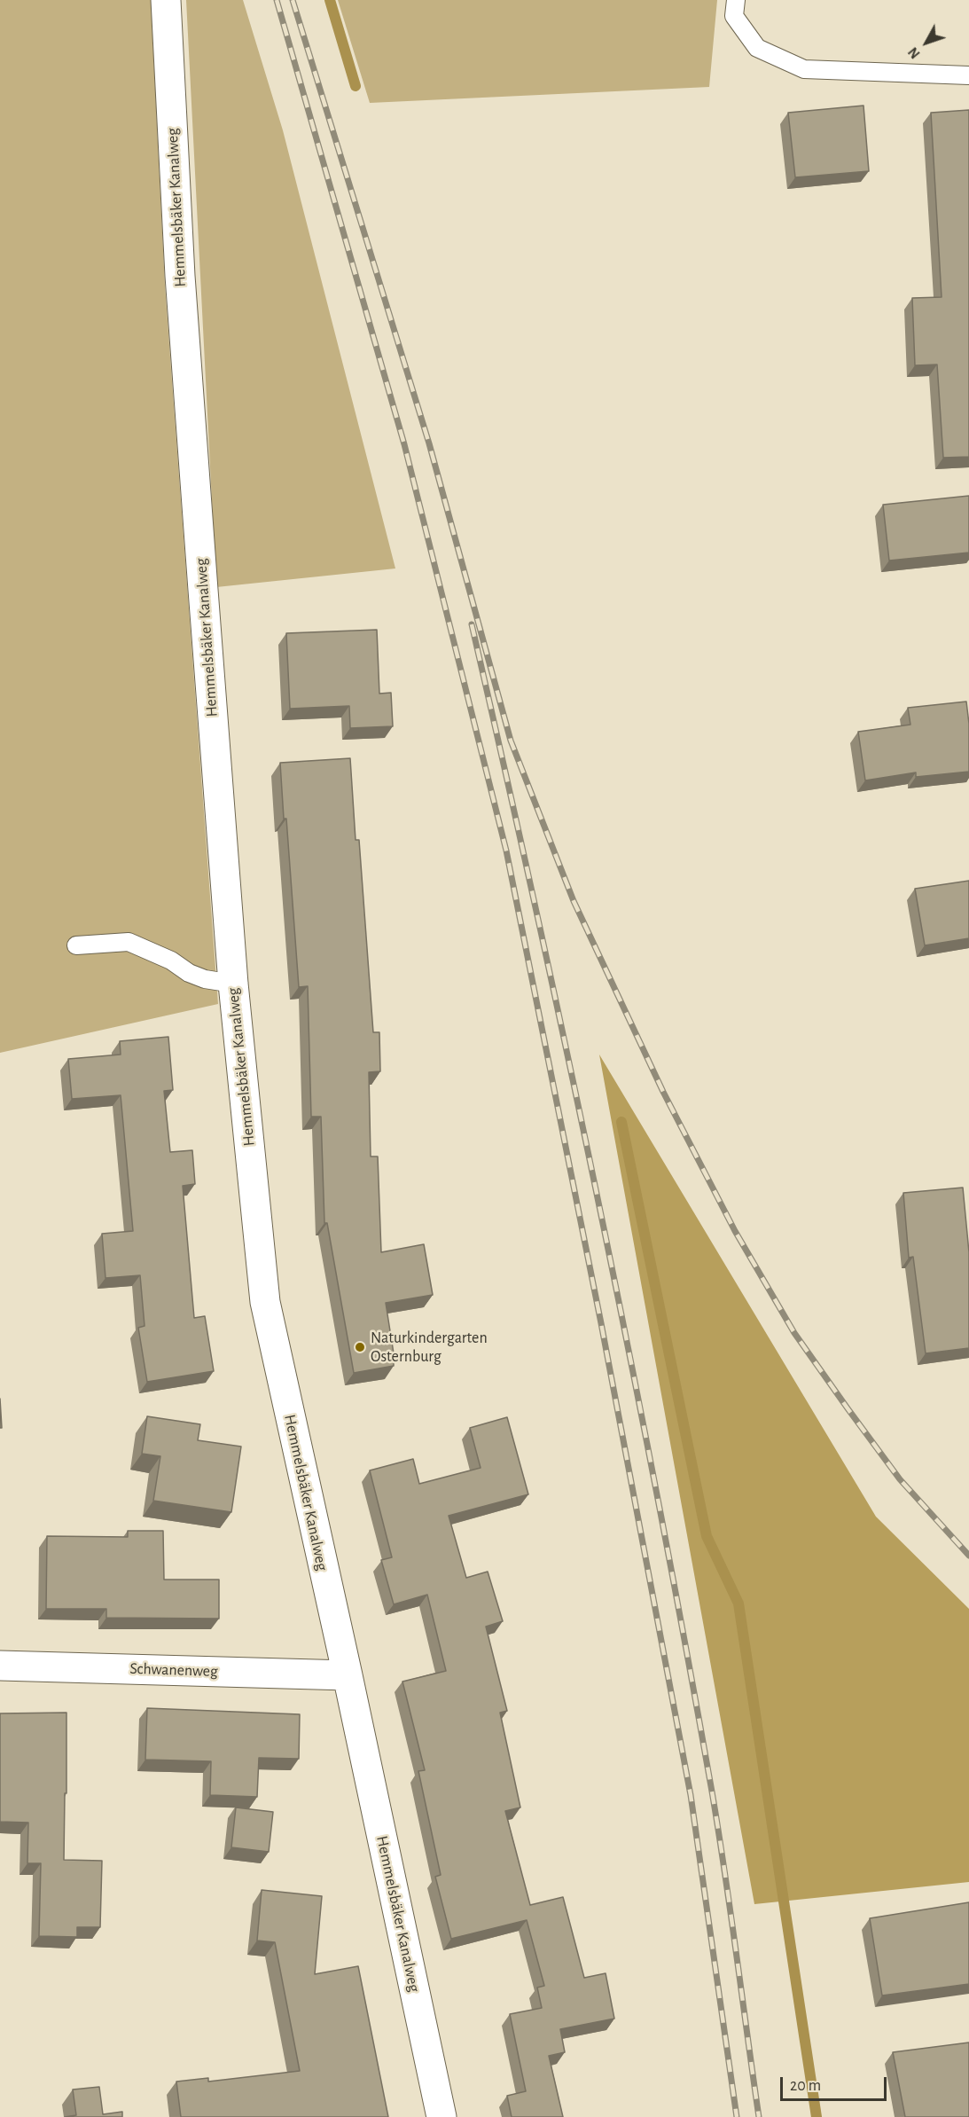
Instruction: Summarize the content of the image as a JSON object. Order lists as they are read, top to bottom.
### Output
{
  "streets": {
    "street": ["Hemmelsbäker Kanalweg", "Schwanenweg"]
  },
  "crossings": [
    ["Hemmelsbäker Kanalweg", "Schwanenweg"]
  ],
  "places": ["Naturkindergarten Osternburg"],
  "scale_bar": "20 m",
  "north": "bottom left"
}
